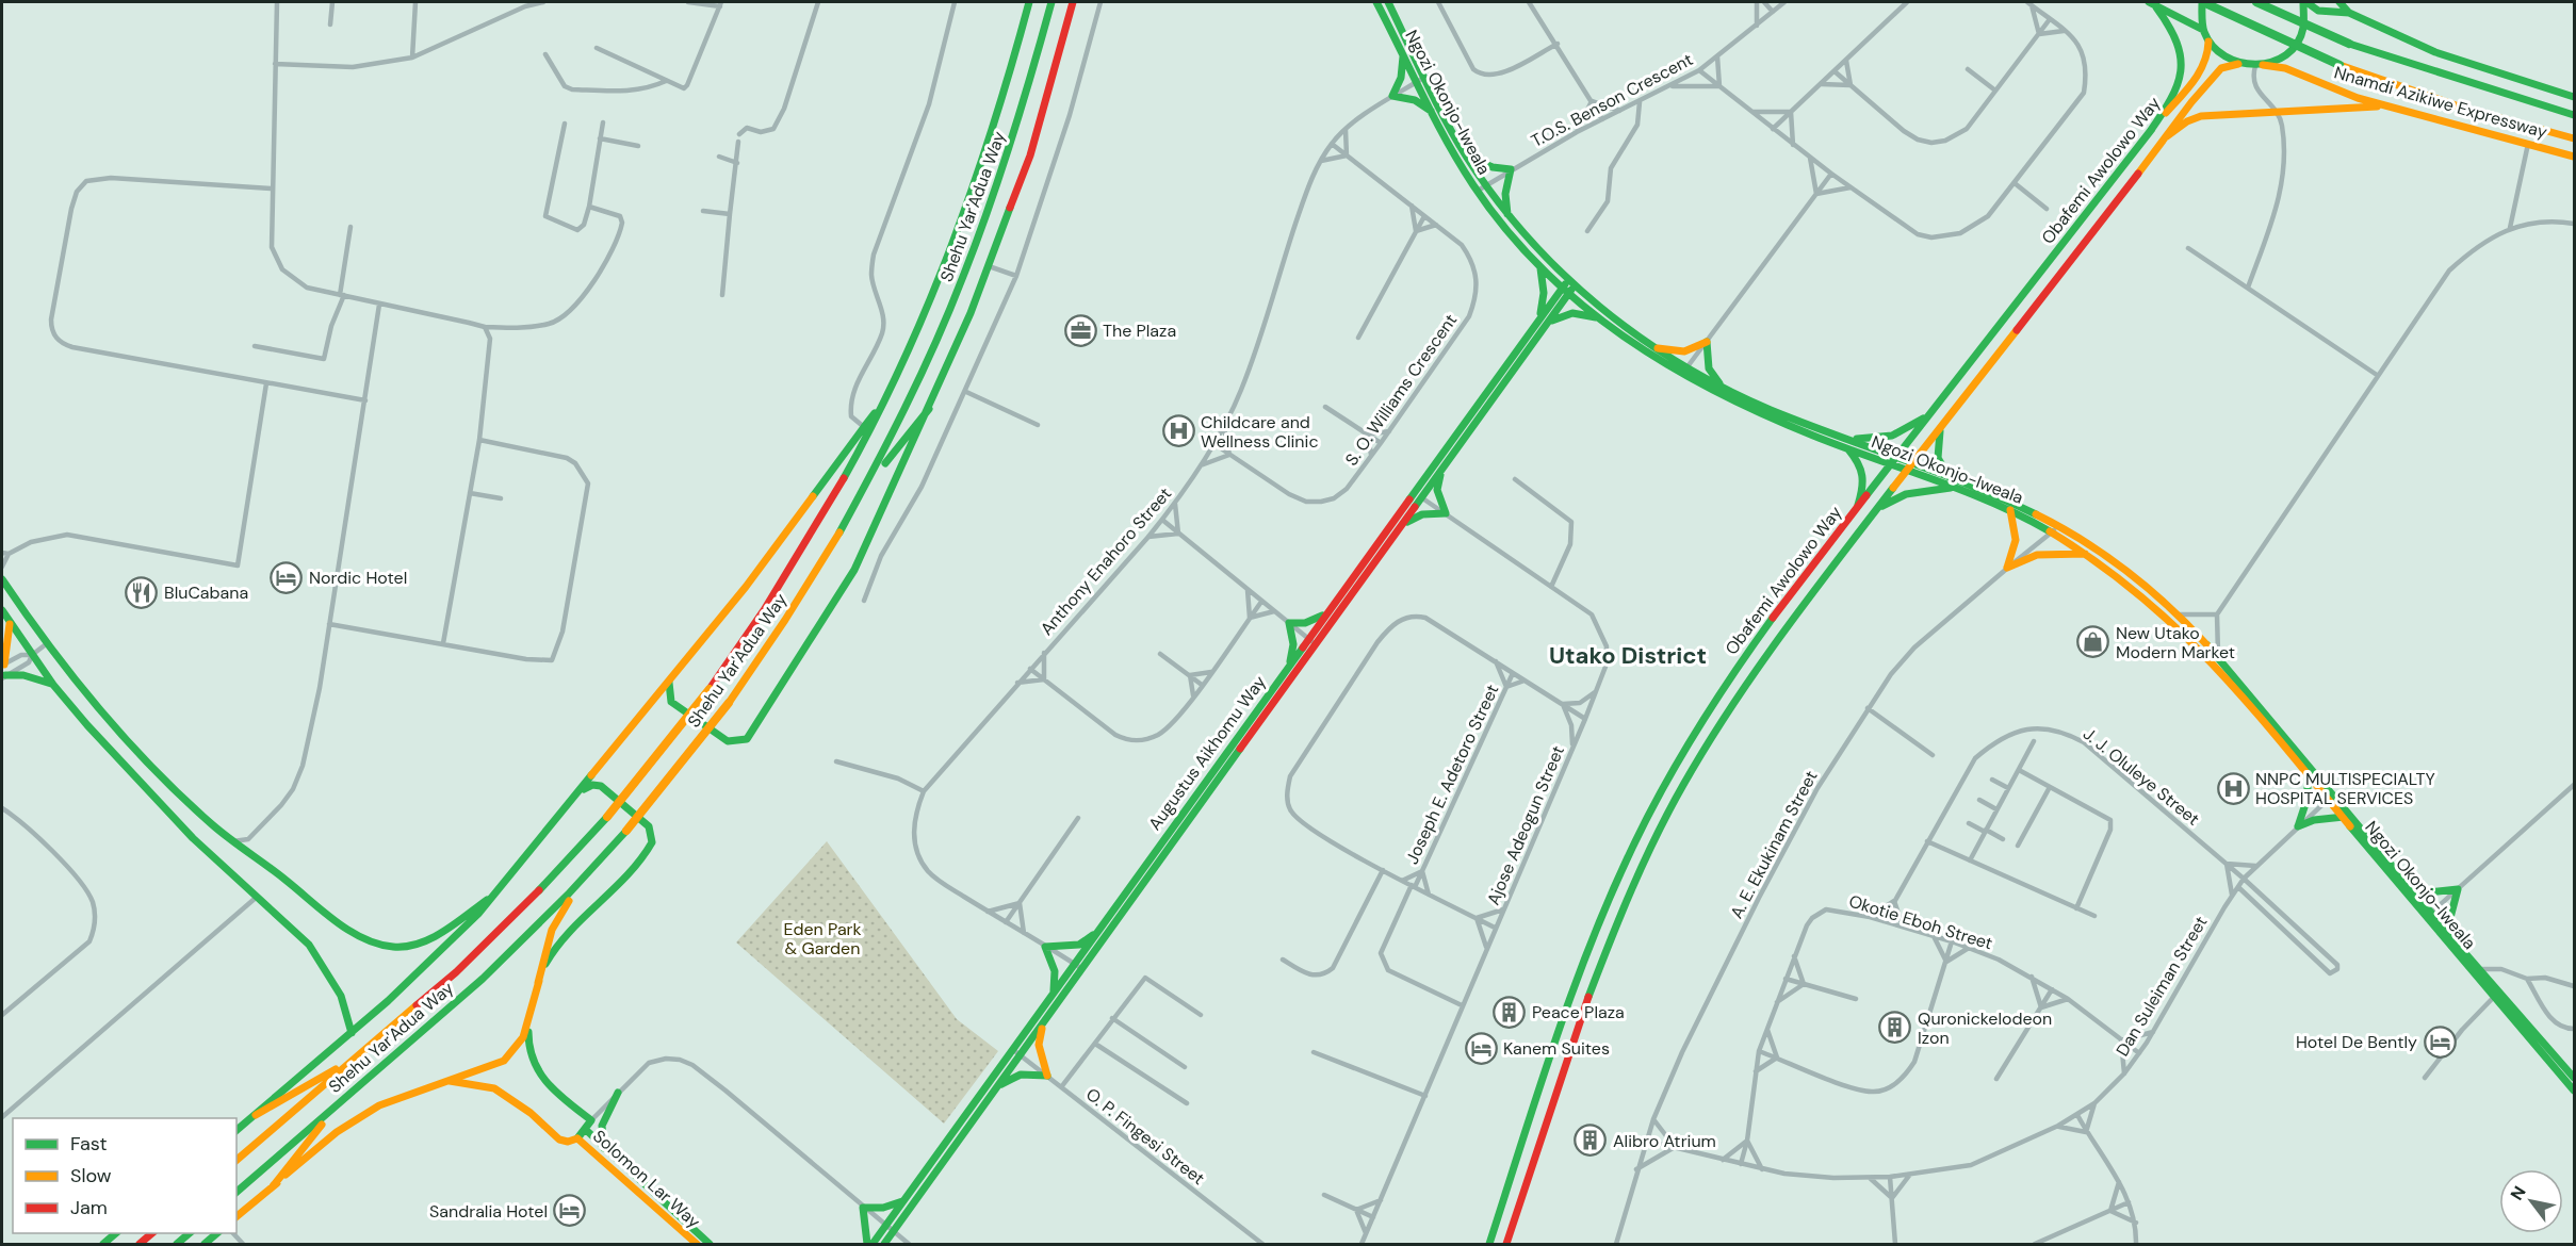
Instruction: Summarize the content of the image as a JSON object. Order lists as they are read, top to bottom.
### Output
{
  "streets": {
    "main road": [
      "Ngozi Okonjo-Iweala",
      "Nnamdi Azikiwe Expressway",
      "Obafemi Awolowo Way",
      "Shehu Yar'Adua Way",
      "Augustus Aikhomu Way",
      "Solomon Lar Way"
    ],
    "street": [
      "T.O.S. Benson Crescent",
      "S. O. Williams Crescent",
      "Anthony Enahoro Street",
      "Joseph E. Adetoro Street",
      "J. J. Oluleye Street",
      "Ajose Adeogun Street",
      "A. E. Ekukinam Street",
      "Okotie Eboh Street",
      "Dan Suleiman Street",
      "O. P. Fingesi Street"
    ]
  },
  "crossings": [
    ["T.O.S. Benson Crescent", "Ngozi Okonjo-Iweala"],
    ["Ngozi Okonjo-Iweala", "Obafemi Awolowo Way"],
    ["Ngozi Okonjo-Iweala", "Anthony Enahoro Street"],
    ["Ngozi Okonjo-Iweala", "Augustus Aikhomu Way"],
    ["Ngozi Okonjo-Iweala", "A. E. Ekukinam Street"],
    ["Ngozi Okonjo-Iweala", "Dan Suleiman Street"],
    ["Nnamdi Azikiwe Expressway", "Obafemi Awolowo Way"],
    ["S. O. Williams Crescent", "Anthony Enahoro Street"],
    ["Anthony Enahoro Street", "Augustus Aikhomu Way"],
    ["Augustus Aikhomu Way", "Ajose Adeogun Street"],
    ["Augustus Aikhomu Way", "O. P. Fingesi Street"],
    ["Joseph E. Adetoro Street", "Ajose Adeogun Street"],
    ["J. J. Oluleye Street", "Okotie Eboh Street"],
    ["J. J. Oluleye Street", "Dan Suleiman Street"],
    ["A. E. Ekukinam Street", "Dan Suleiman Street"],
    ["Okotie Eboh Street", "Dan Suleiman Street"]
  ],
  "districts": ["Utako District"],
  "parks": ["Eden Park & Garden"],
  "places": {
    "office": ["The Plaza"],
    "hospital": ["Childcare and Wellness Clinic", "NNPC MULTISPECIALTY HOSPITAL SERVICES"],
    "hotel": [
      "Nordic Hotel",
      "Hotel De Bently",
      "Kanem Suites",
      "Sandralia Hotel"
    ],
    "restaurant": ["BluCabana"],
    "shop": ["New Utako Modern Market"],
    "building": ["Peace Plaza", "Quronickelodeon Izon", "Alibro Atrium"]
  },
  "legend": ["Fast", "Slow", "Jam"],
  "north": "top left"
}
